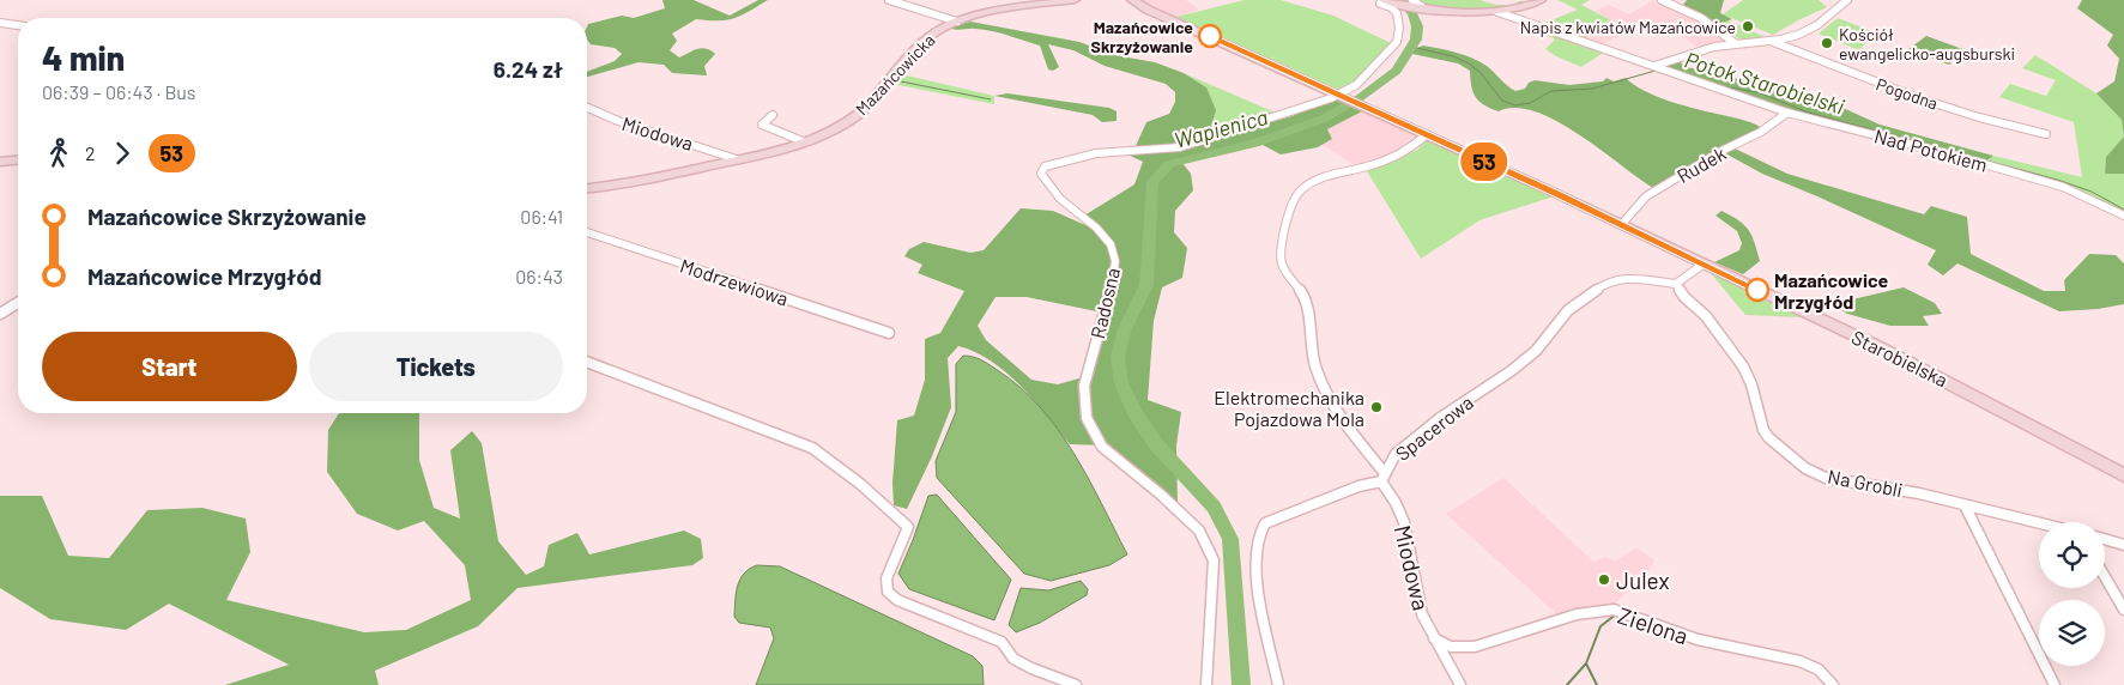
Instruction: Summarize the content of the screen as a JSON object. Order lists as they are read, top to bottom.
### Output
{
  "streets": {
    "street": [
      "Mazańcowicka",
      "Pogodna",
      "Miodowa",
      "Nad Potokiem",
      "Rudek",
      "Modrzewiowa",
      "Radosna",
      "Starobielska",
      "Spacerowa",
      "Na Grobli",
      "Zielona"
    ]
  },
  "crossings": [
    ["Mazańcowicka", "Miodowa"],
    ["Miodowa", "Starobielska"],
    ["Miodowa", "Spacerowa"],
    ["Miodowa", "Zielona"],
    ["Nad Potokiem", "Rudek"],
    ["Rudek", "Starobielska"],
    ["Radosna", "Starobielska"],
    ["Spacerowa", "Na Grobli"]
  ],
  "water": ["Potok Starobielski", "Wapienica"],
  "places": [
    "Napis z kwiatów Mazańcowice",
    "Mazańcowice Skrzyżowanie",
    "Kościół ewangelicko-augsburski",
    "Mazańcowice Mrzygłód",
    "Elektromechanika Pojazdowa Mola",
    "Julex"
  ],
  "lines": ["bus line 53"],
  "page": {
    "on_map": "53",
    "heading": ["4 min", "06:39 – 06:43 · Bus", "6.24 zł"],
    "legs": ["2", "53"],
    "list": [
      {
        "name": "Mazańcowice Skrzyżowanie",
        "value": "06:41"
      },
      {
        "name": "Mazańcowice Mrzygłód",
        "value": "06:43"
      }
    ],
    "buttons": ["Start", "Tickets"]
  }
}
